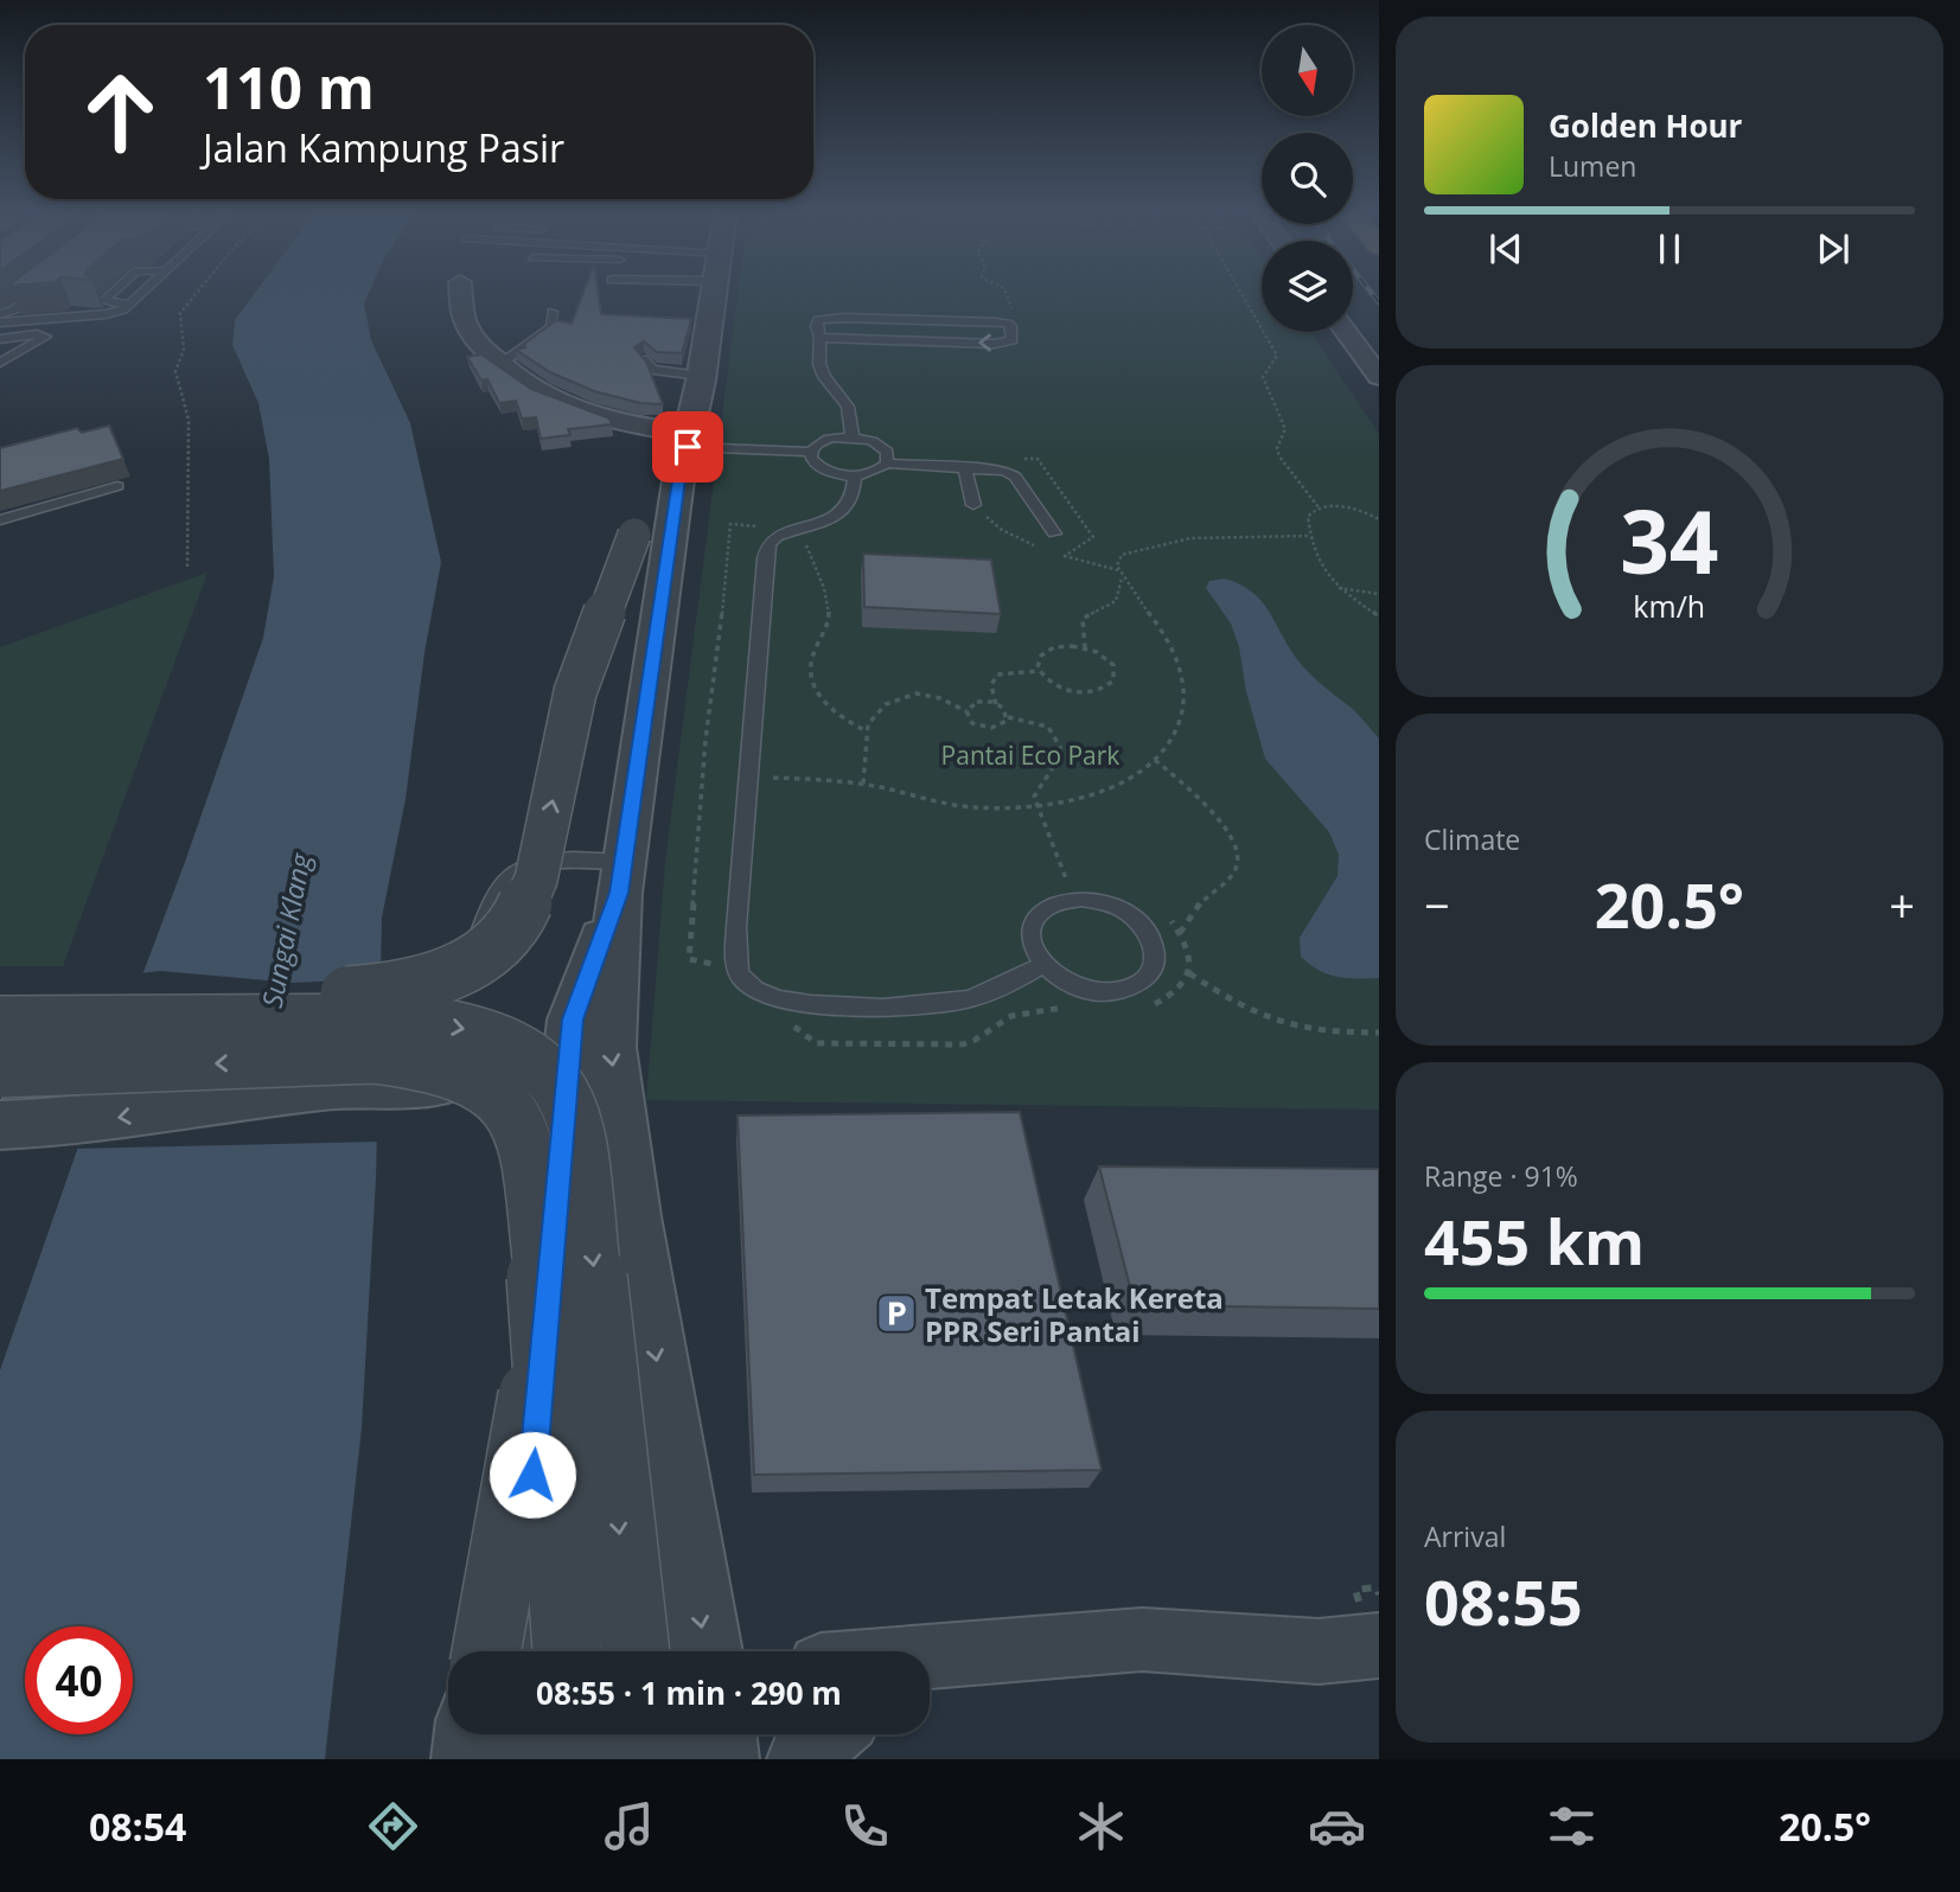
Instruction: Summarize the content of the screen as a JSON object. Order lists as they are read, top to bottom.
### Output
{
  "water": ["Sungai Klang"],
  "parks": ["Pantai Eco Park"],
  "places": {
    "parking": ["Tempat Letak Kereta PPR Seri Pantai"]
  },
  "north": "bottom",
  "page": {
    "turn": ["110 m", "Jalan Kampung Pasir"],
    "song": ["Golden Hour", "Lumen"],
    "tile": [
      "Climate",
      ["Range · 91%", "455 km"],
      ["Arrival", "08:55"]
    ],
    "heat": ["−", "20.5°", "+"],
    "limit": "40",
    "trip": "08:55 · 1 min · 290 m",
    "tabs": ["08:54", "20.5°"],
    "gauge": ["34", "km/h"]
  }
}
